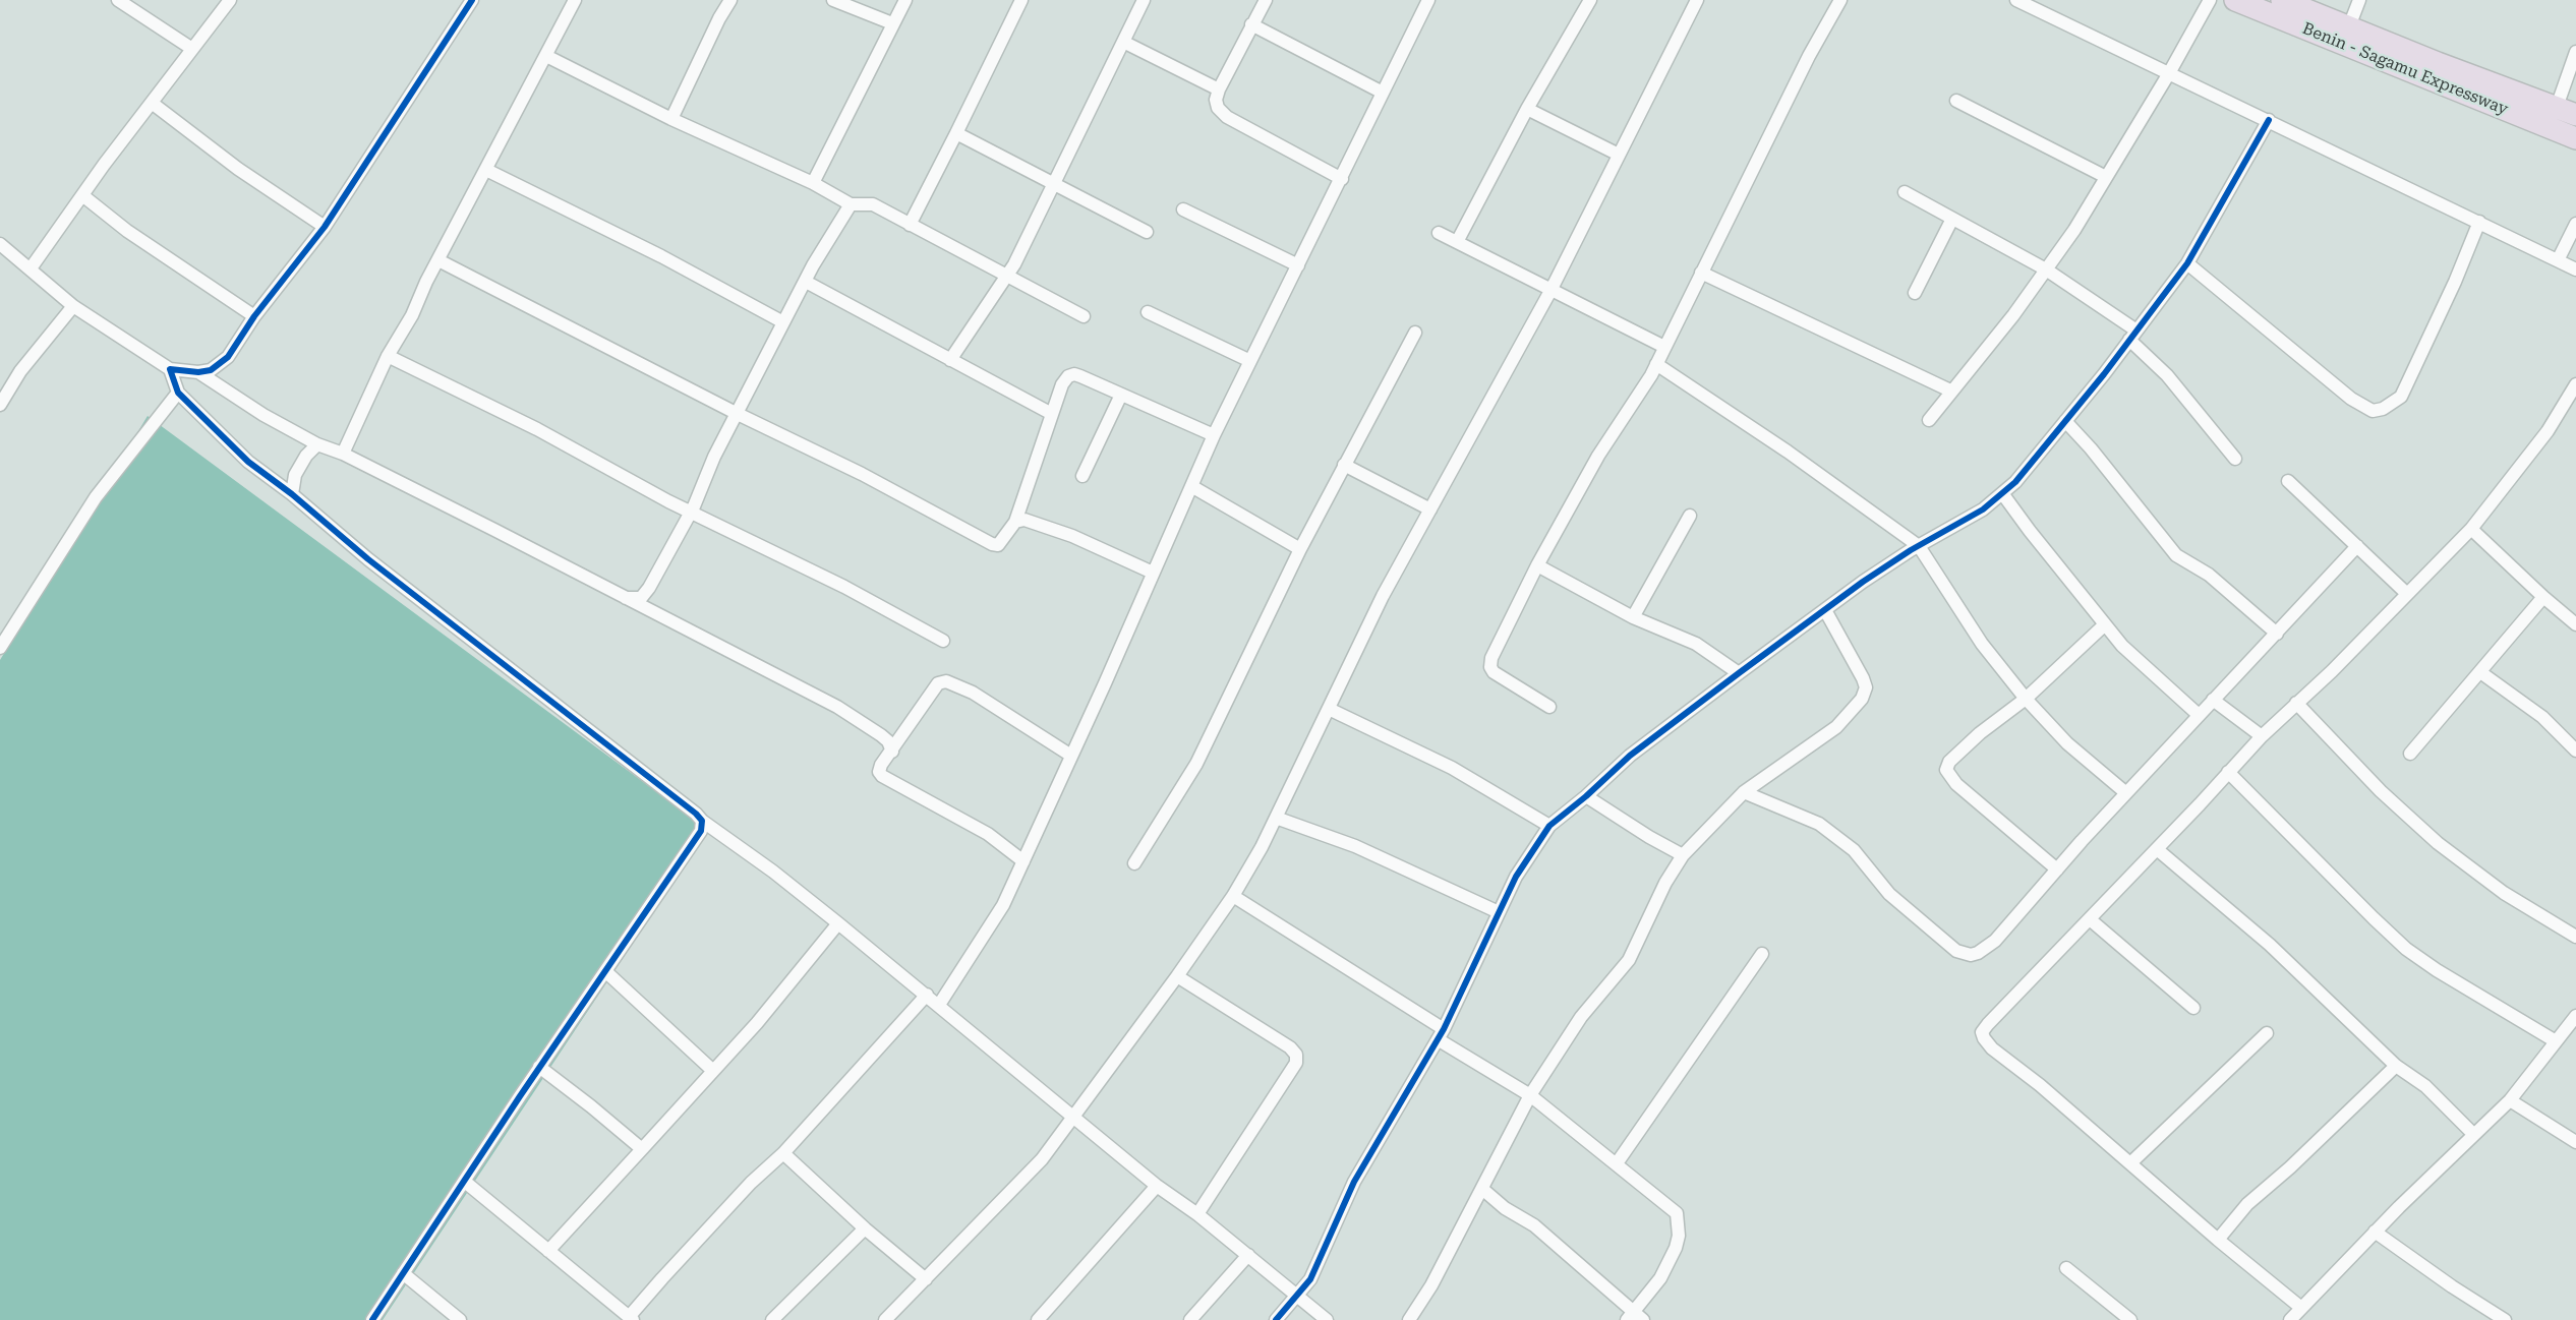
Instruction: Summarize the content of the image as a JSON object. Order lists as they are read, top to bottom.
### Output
{
  "streets": {
    "highway": ["Benin - Sagamu Expressway"]
  }
}
